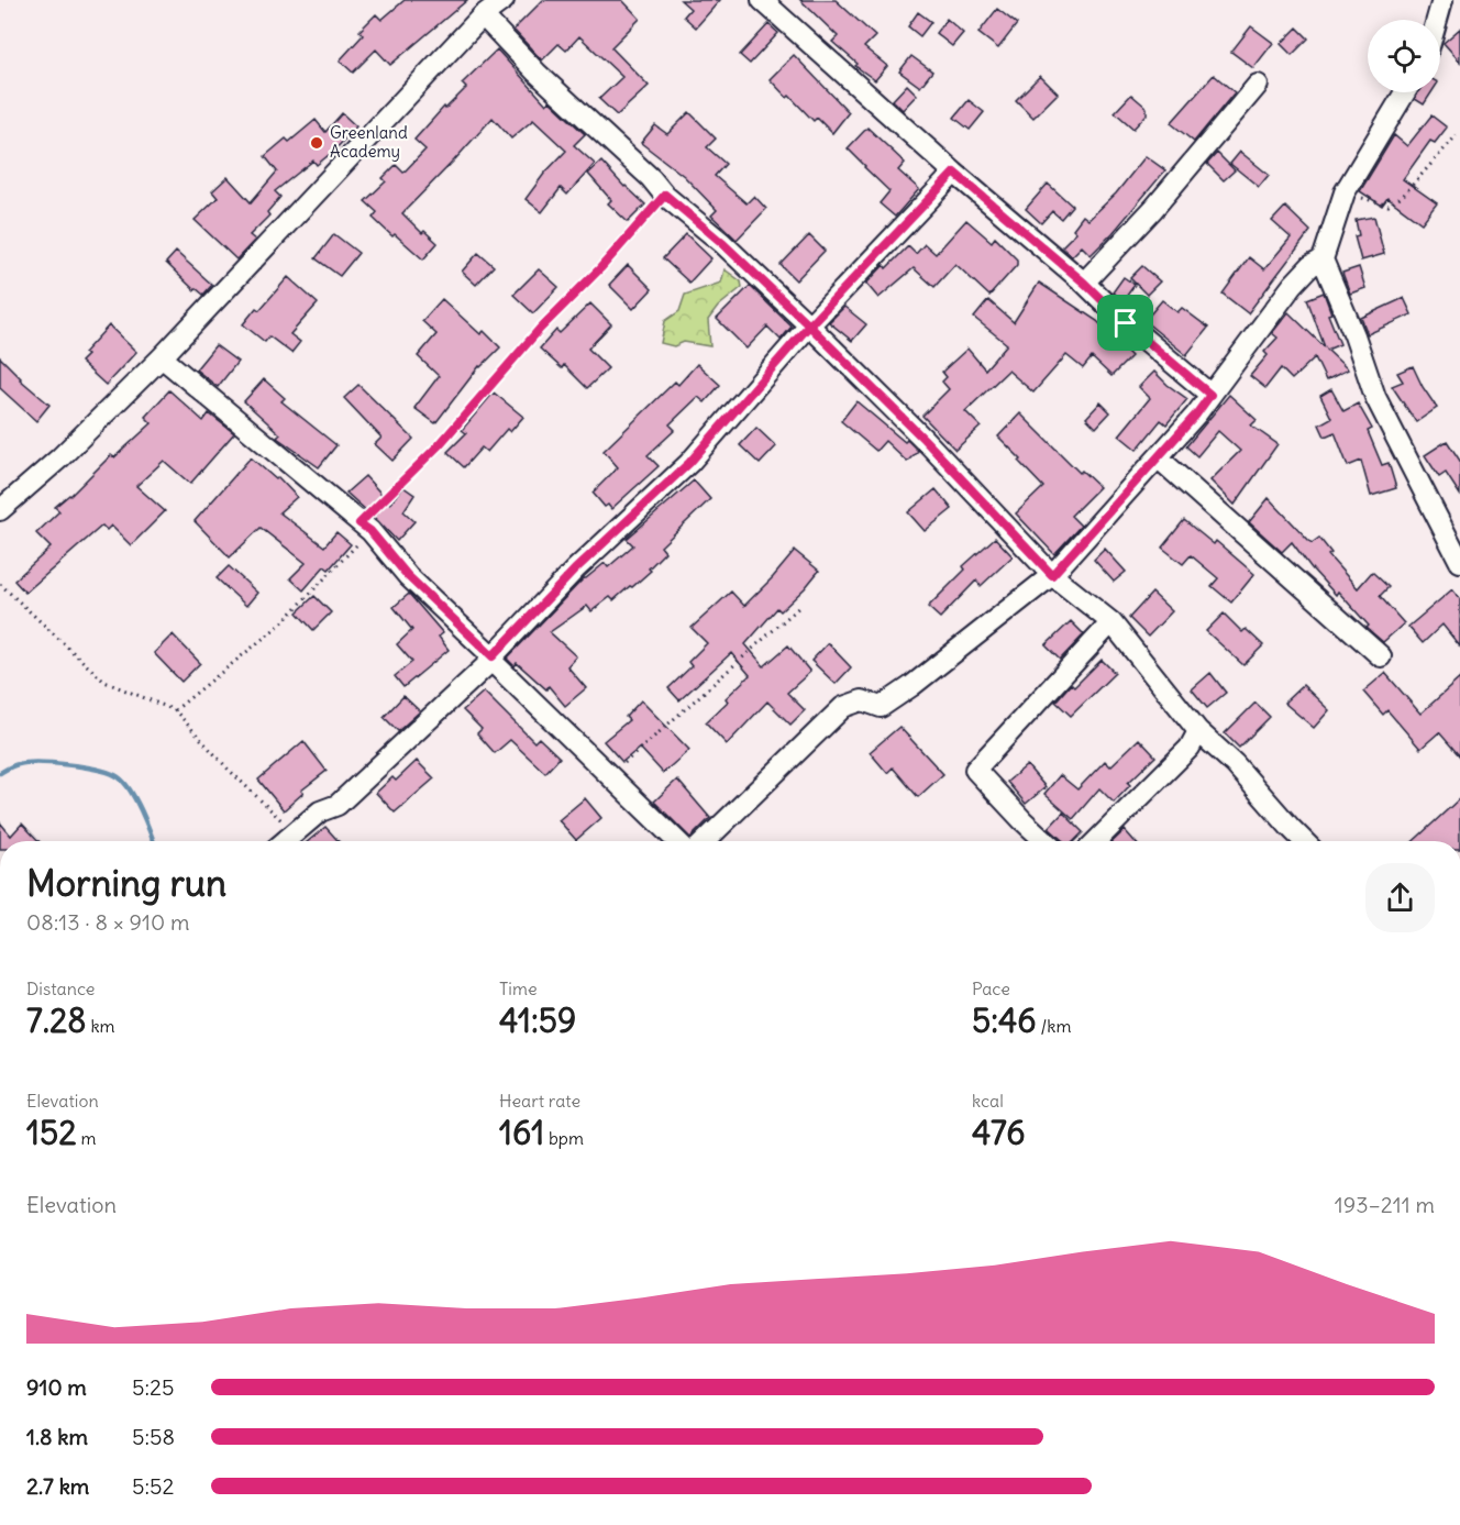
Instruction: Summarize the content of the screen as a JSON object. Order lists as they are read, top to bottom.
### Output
{
  "places": ["Greenland Academy"],
  "page": {
    "heading": ["Morning run", "08:13 · 8 × 910 m"],
    "stats": [
      ["Distance", "7.28 km"],
      ["Time", "41:59"],
      ["Pace", "5:46 /km"],
      ["Elevation", "152 m"],
      ["Heart rate", "161 bpm"],
      ["kcal", "476"]
    ],
    "chart": ["Elevation", "193–211 m"],
    "list": [
      {
        "name": "910 m",
        "note": "5:25"
      },
      {
        "name": "1.8 km",
        "note": "5:58"
      },
      {
        "name": "2.7 km",
        "note": "5:52"
      }
    ]
  }
}
